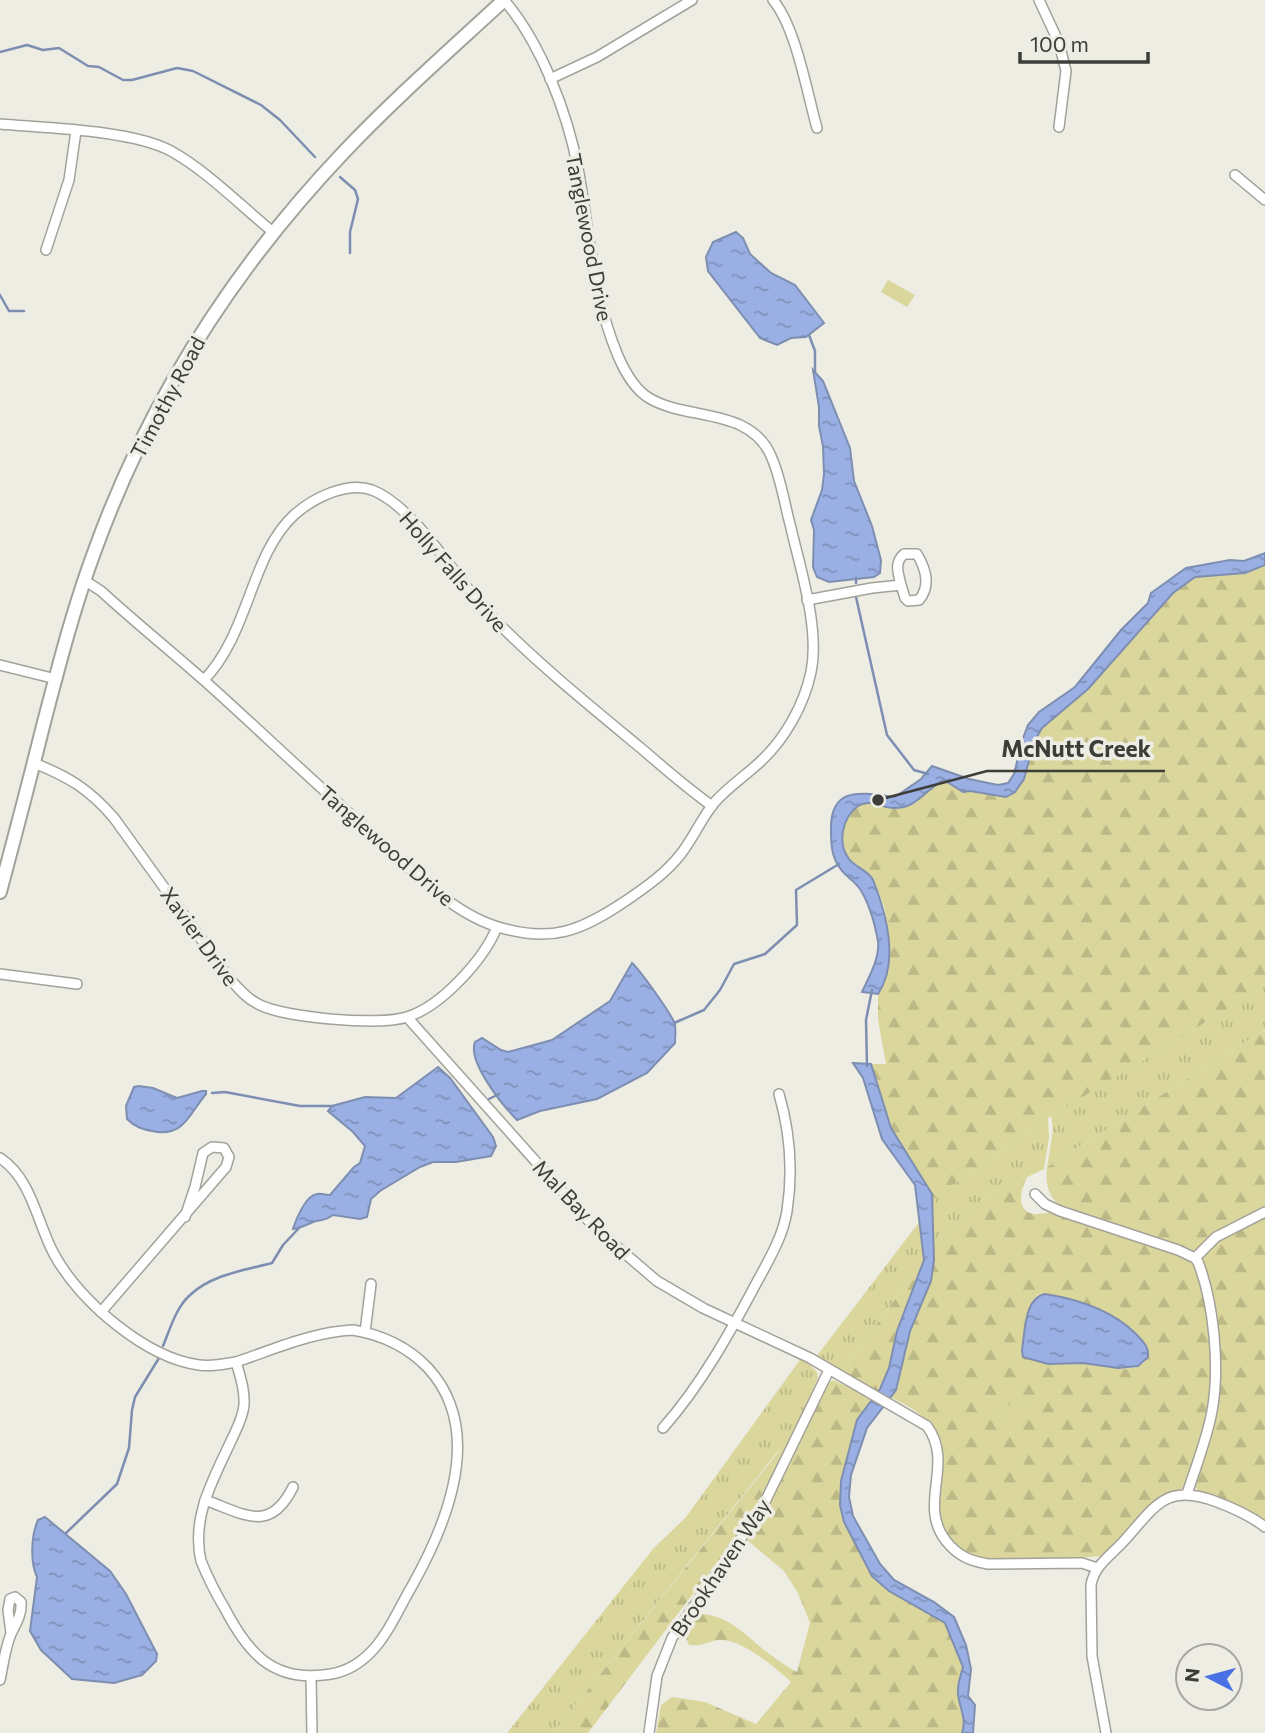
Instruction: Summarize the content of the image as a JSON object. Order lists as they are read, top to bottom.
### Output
{
  "streets": {
    "main road": ["Timothy Road"],
    "street": [
      "Tanglewood Drive",
      "Holly Falls Drive",
      "Xavier Drive",
      "Mal Bay Road",
      "Brookhaven Way"
    ]
  },
  "crossings": [
    ["Tanglewood Drive", "Timothy Road"],
    ["Tanglewood Drive", "Holly Falls Drive"],
    ["Tanglewood Drive", "Xavier Drive"],
    ["Timothy Road", "Xavier Drive"],
    ["Xavier Drive", "Mal Bay Road"],
    ["Mal Bay Road", "Brookhaven Way"]
  ],
  "places": ["McNutt Creek"],
  "scale_bar": "100 m",
  "north": "left"
}
